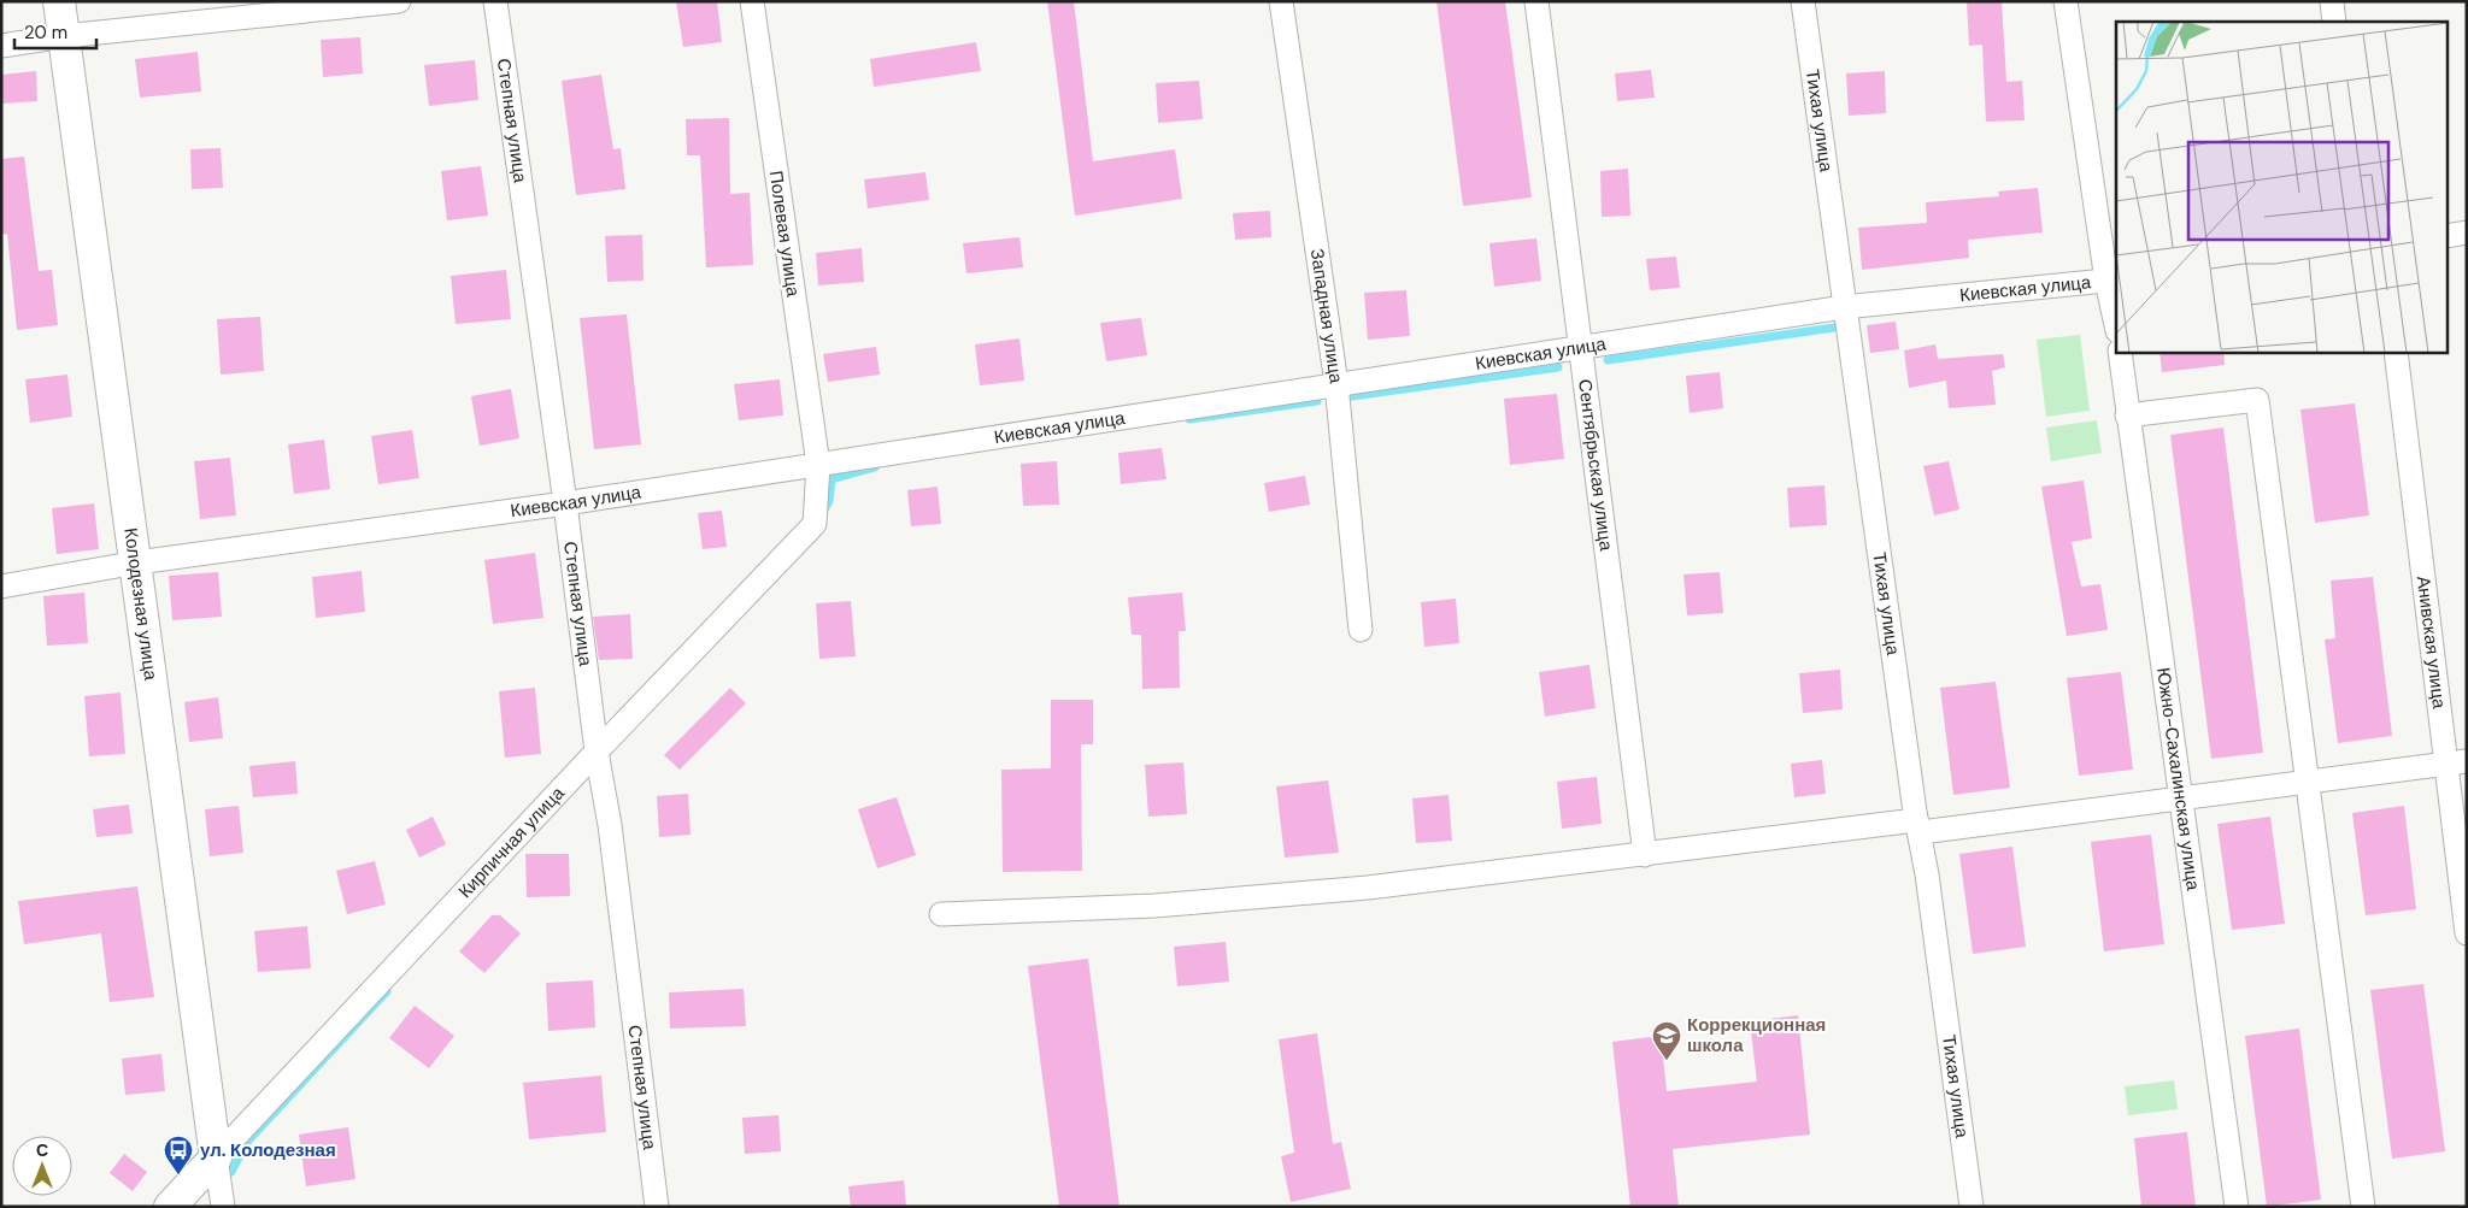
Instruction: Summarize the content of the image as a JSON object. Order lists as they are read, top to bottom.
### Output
{
  "streets": {
    "street": [
      "Степная улица",
      "Тихая улица",
      "Полевая улица",
      "Киевская улица",
      "Западная улица",
      "Сентябрьская улица",
      "Колодезная улица",
      "Анивская улица",
      "Южно-Сахалинская улица",
      "Кирпичная улица"
    ]
  },
  "crossings": [
    ["Степная улица", "Киевская улица"],
    ["Степная улица", "Кирпичная улица"],
    ["Тихая улица", "Киевская улица"],
    ["Полевая улица", "Киевская улица"],
    ["Полевая улица", "Кирпичная улица"],
    ["Киевская улица", "Западная улица"],
    ["Киевская улица", "Сентябрьская улица"],
    ["Киевская улица", "Колодезная улица"],
    ["Киевская улица", "Кирпичная улица"],
    ["Колодезная улица", "Кирпичная улица"]
  ],
  "places": {
    "school or university": ["Коррекционная школа"],
    "bus stop": ["ул. Колодезная"]
  },
  "scale_bar": "20 m",
  "north": "top"
}
